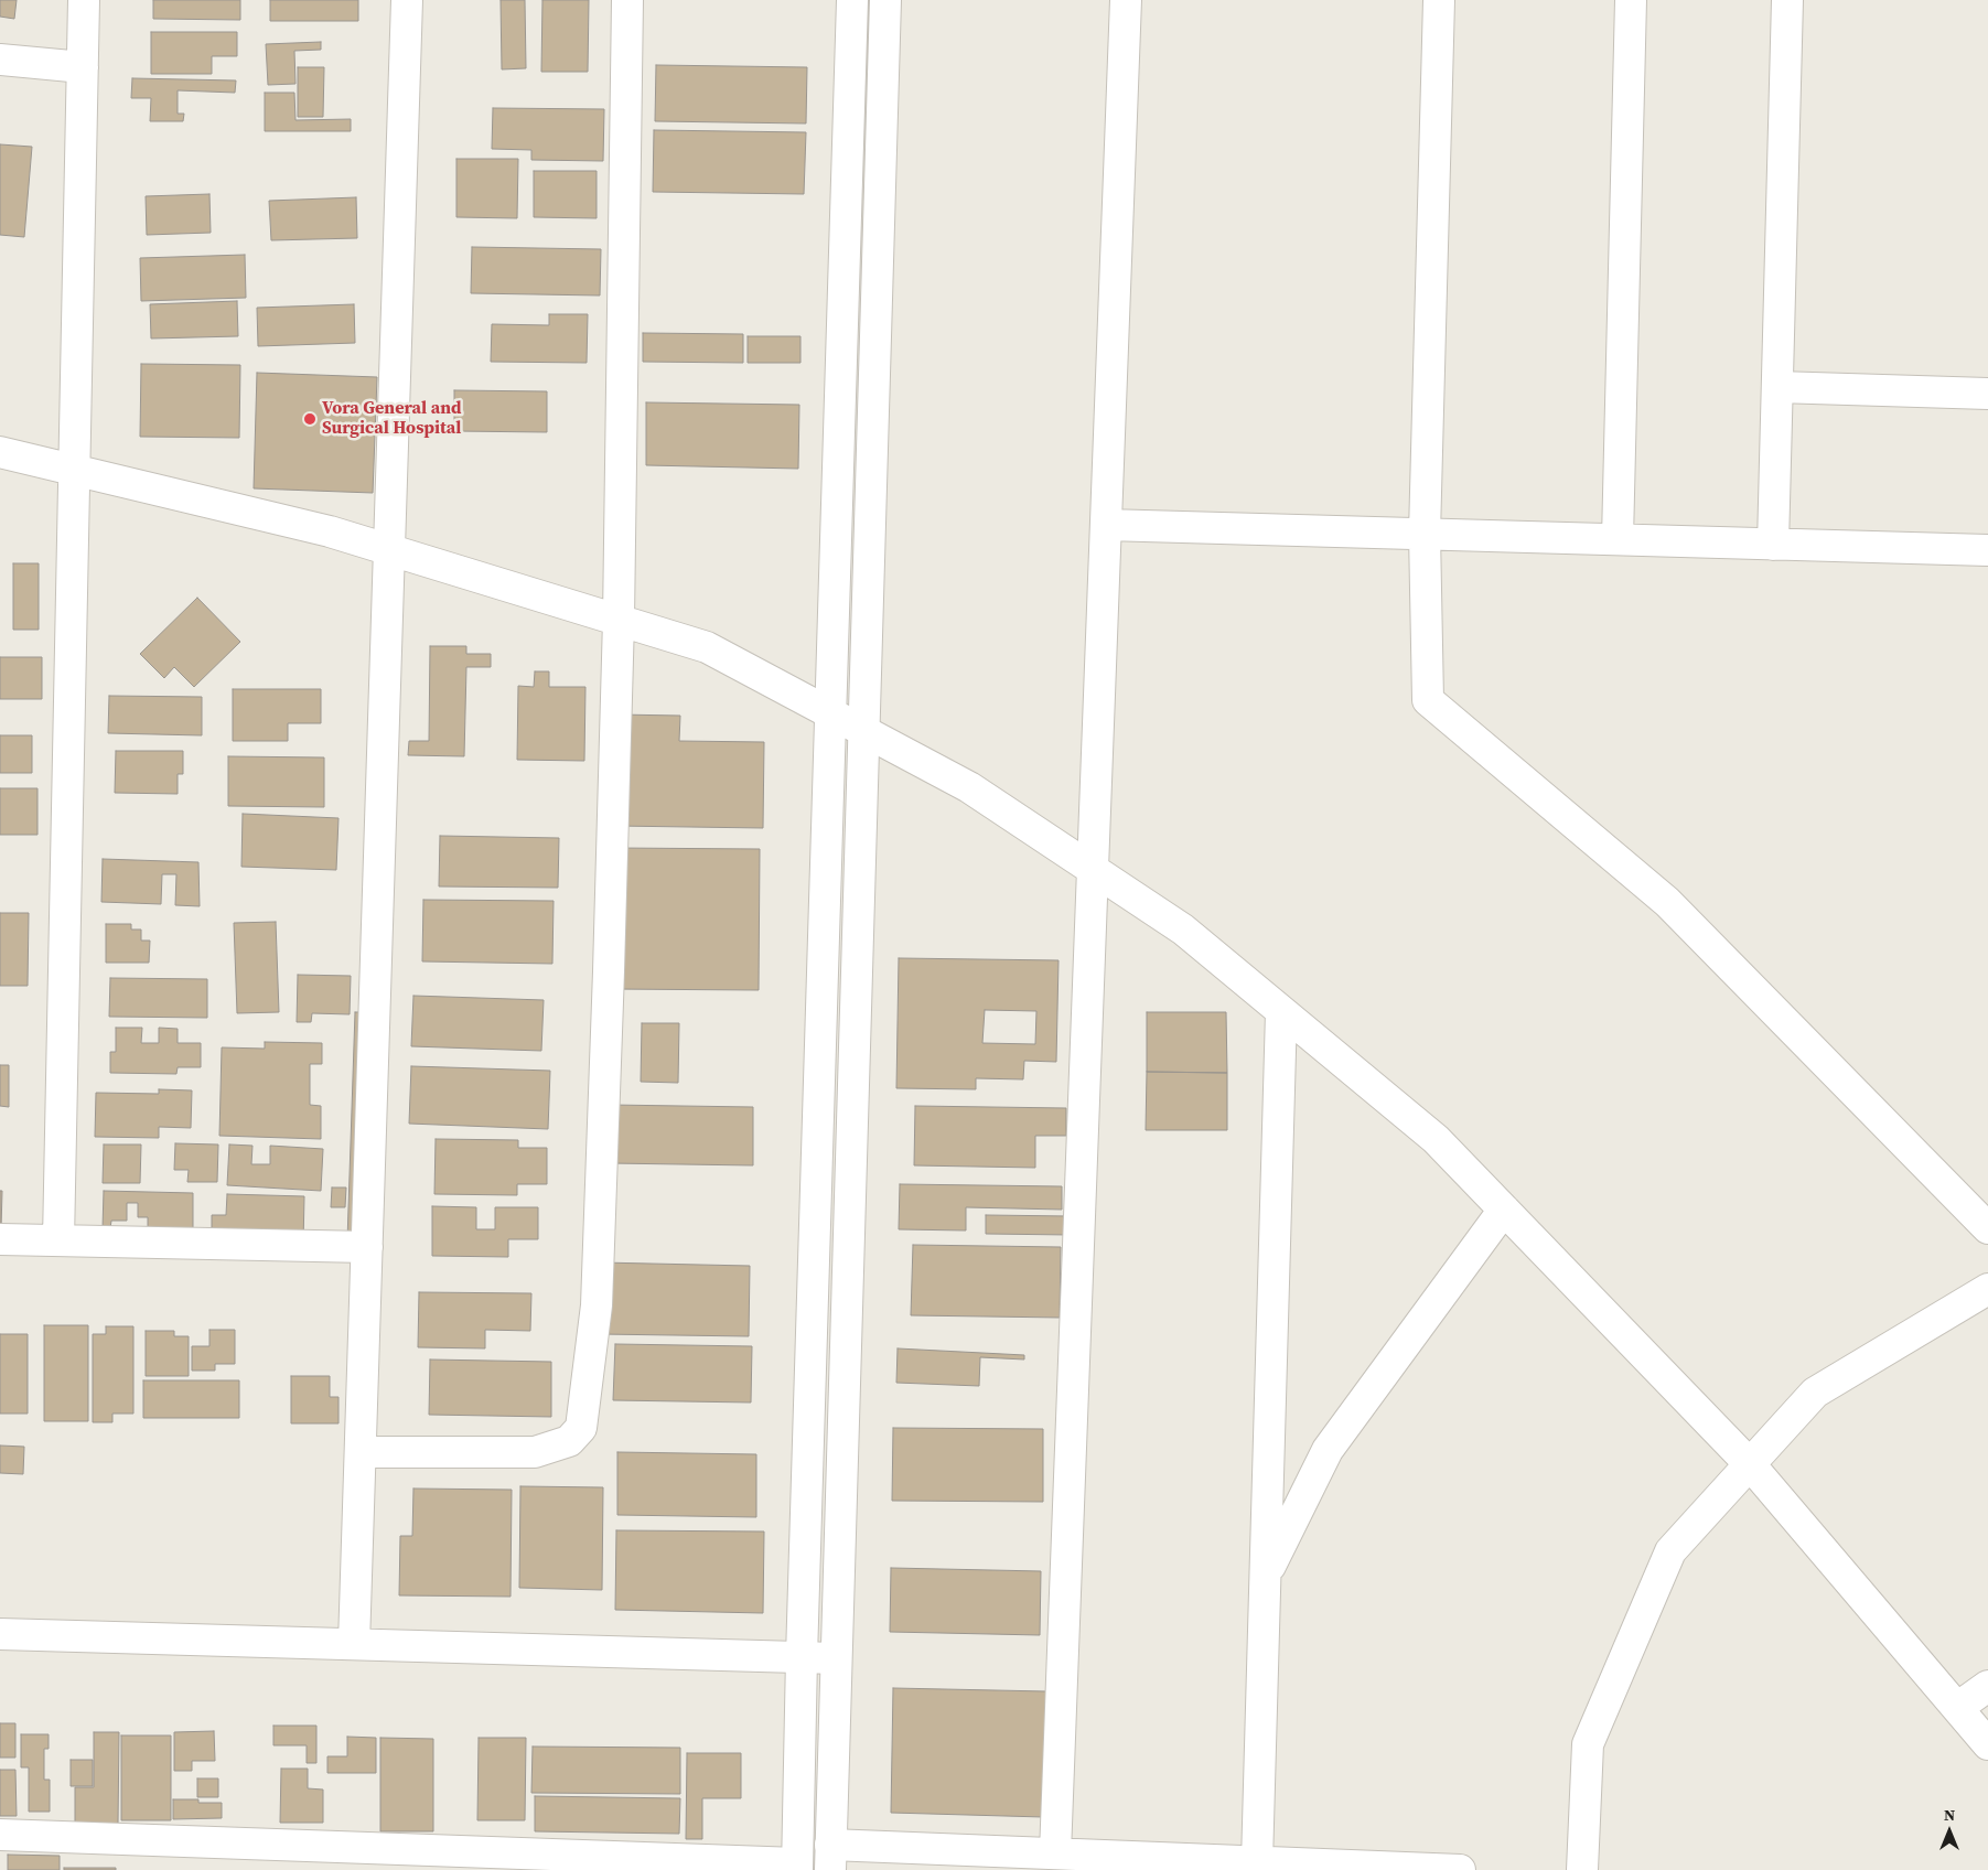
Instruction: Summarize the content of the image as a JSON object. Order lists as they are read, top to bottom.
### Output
{
  "places": ["Vora General and Surgical Hospital"],
  "north": "top"
}
